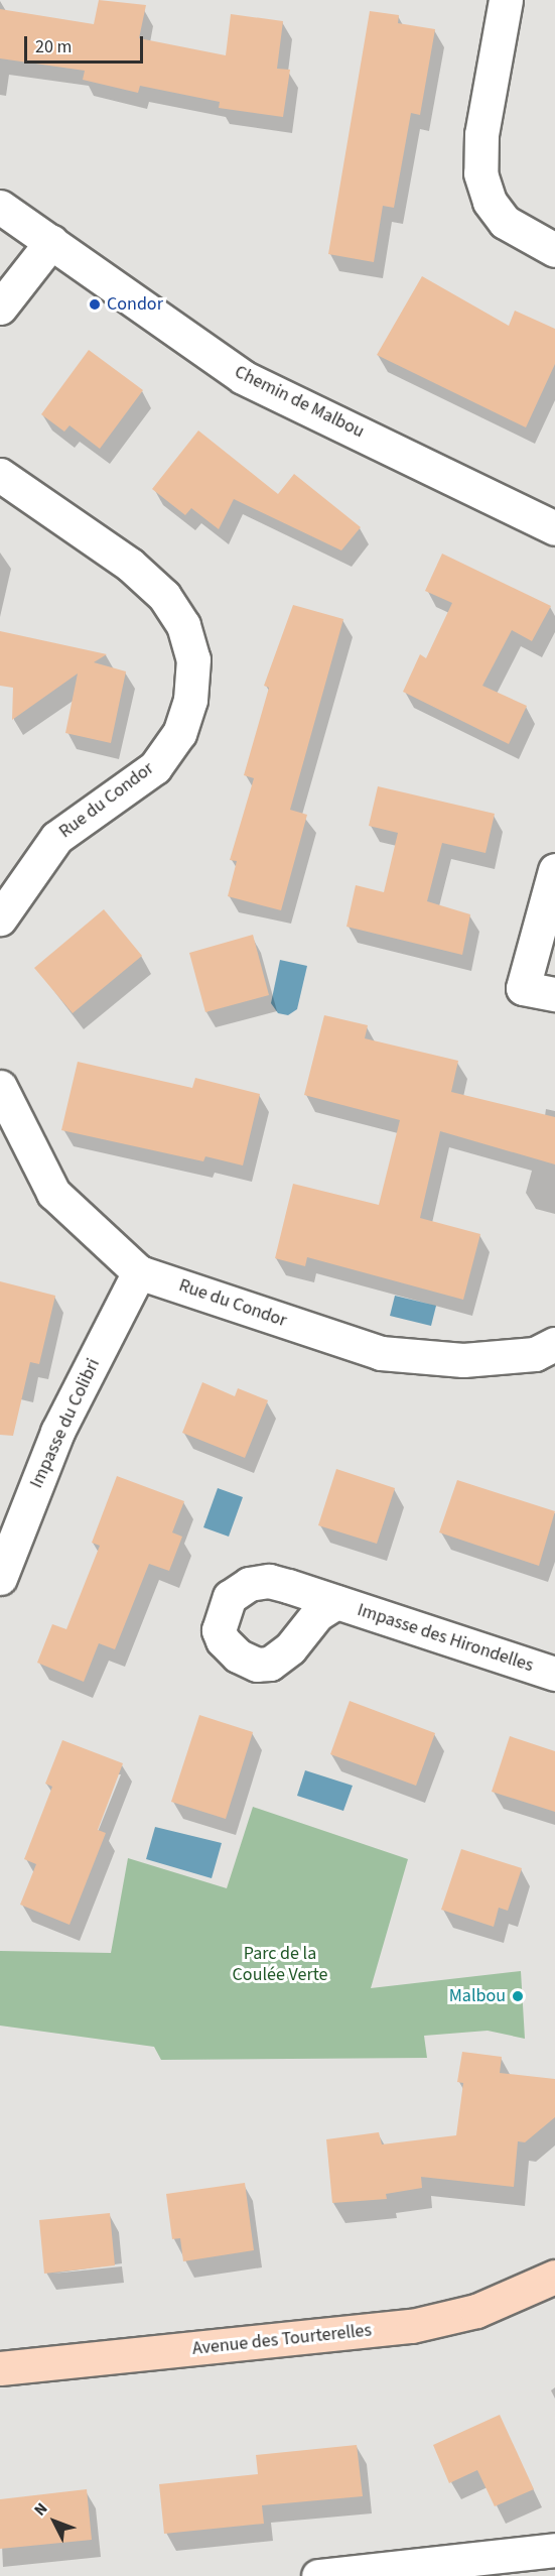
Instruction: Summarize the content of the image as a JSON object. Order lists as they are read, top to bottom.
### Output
{
  "streets": {
    "street": [
      "Chemin de Malbou",
      "Rue du Condor",
      "Impasse du Colibri",
      "Impasse des Hirondelles",
      "Avenue des Tourterelles"
    ]
  },
  "crossings": [
    ["Rue du Condor", "Impasse du Colibri"]
  ],
  "parks": ["Parc de la Coulée Verte"],
  "places": ["Condor", "Malbou"],
  "scale_bar": "20 m",
  "north": "top left"
}
